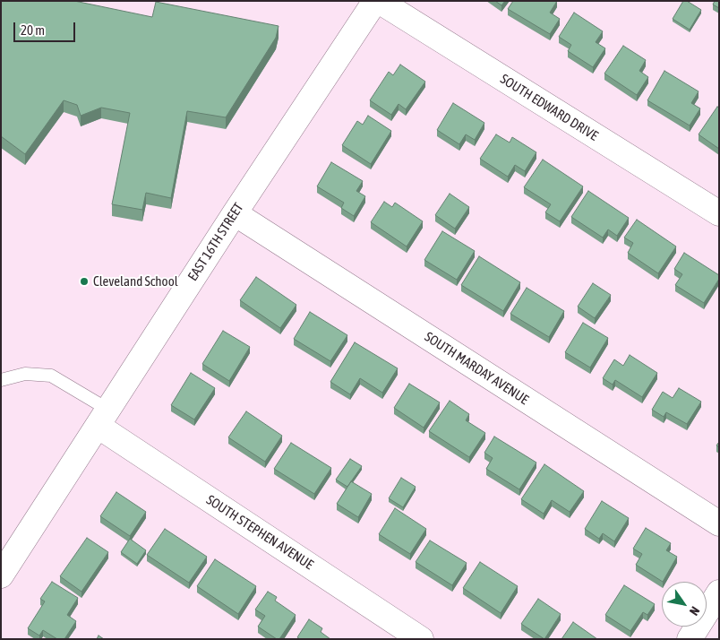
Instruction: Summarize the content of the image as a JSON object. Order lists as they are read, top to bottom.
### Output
{
  "streets": {
    "street": [
      "SOUTH EDWARD DRIVE",
      "EAST 16TH STREET",
      "SOUTH MARDAY AVENUE",
      "SOUTH STEPHEN AVENUE"
    ]
  },
  "crossings": [
    ["SOUTH EDWARD DRIVE", "EAST 16TH STREET"],
    ["EAST 16TH STREET", "SOUTH MARDAY AVENUE"],
    ["EAST 16TH STREET", "SOUTH STEPHEN AVENUE"]
  ],
  "places": ["Cleveland School"],
  "scale_bar": "20 m",
  "north": "bottom right"
}
